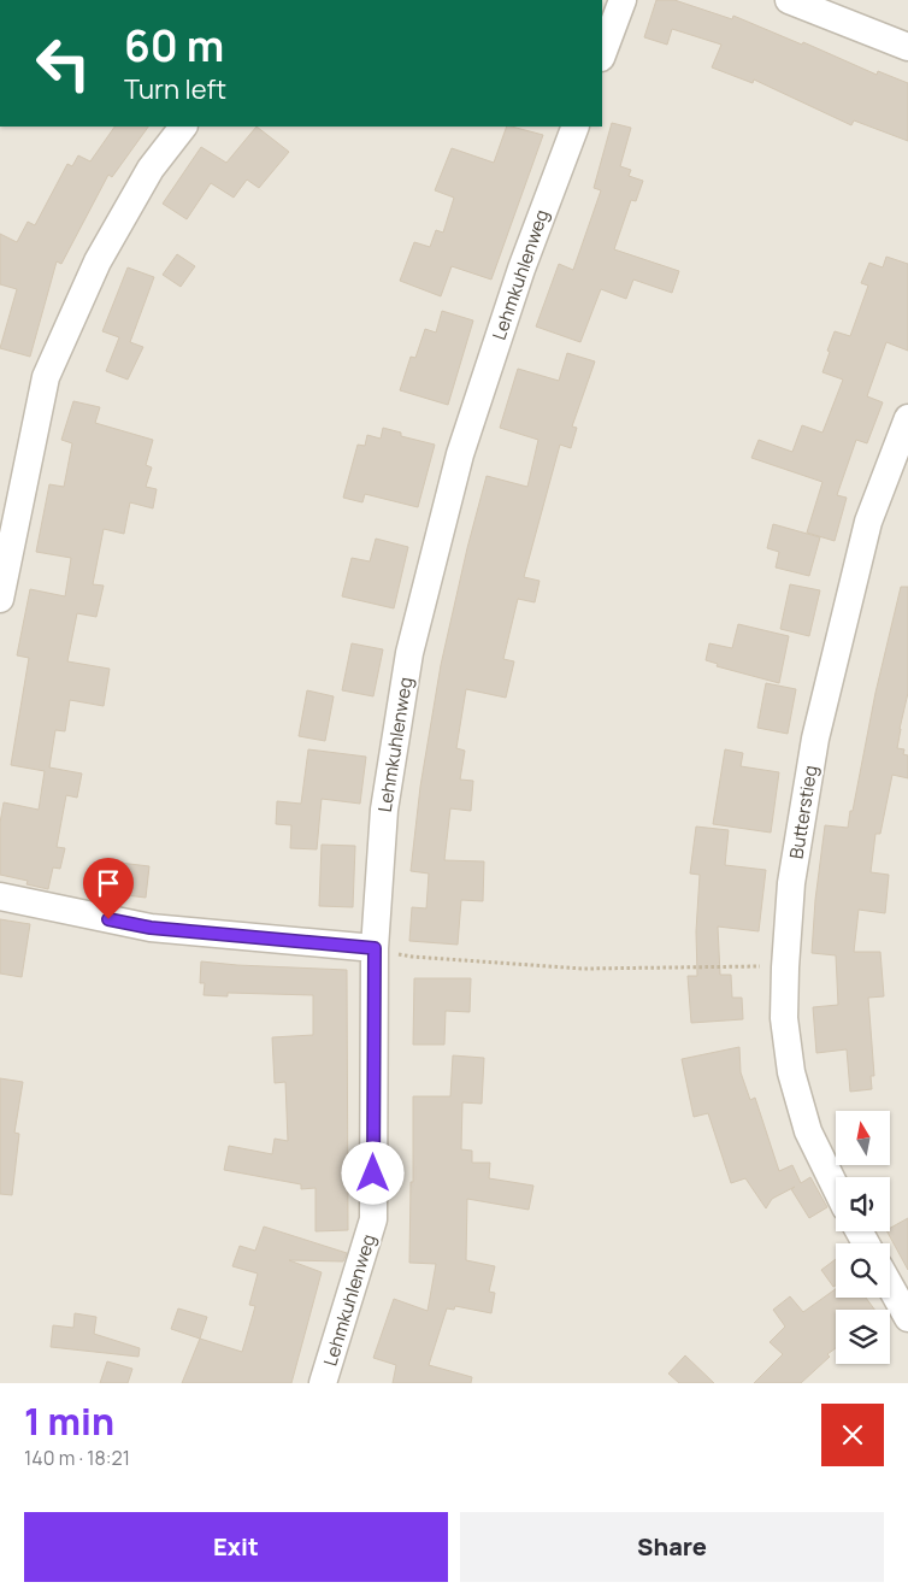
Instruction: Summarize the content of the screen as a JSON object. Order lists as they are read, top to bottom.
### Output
{
  "streets": {
    "street": ["Lehmkuhlenweg", "Butterstieg"]
  },
  "north": "top",
  "page": {
    "turn": ["60 m", "Turn left"],
    "heading": ["1 min", "140 m · 18:21"],
    "buttons": ["Exit", "Share"]
  }
}
